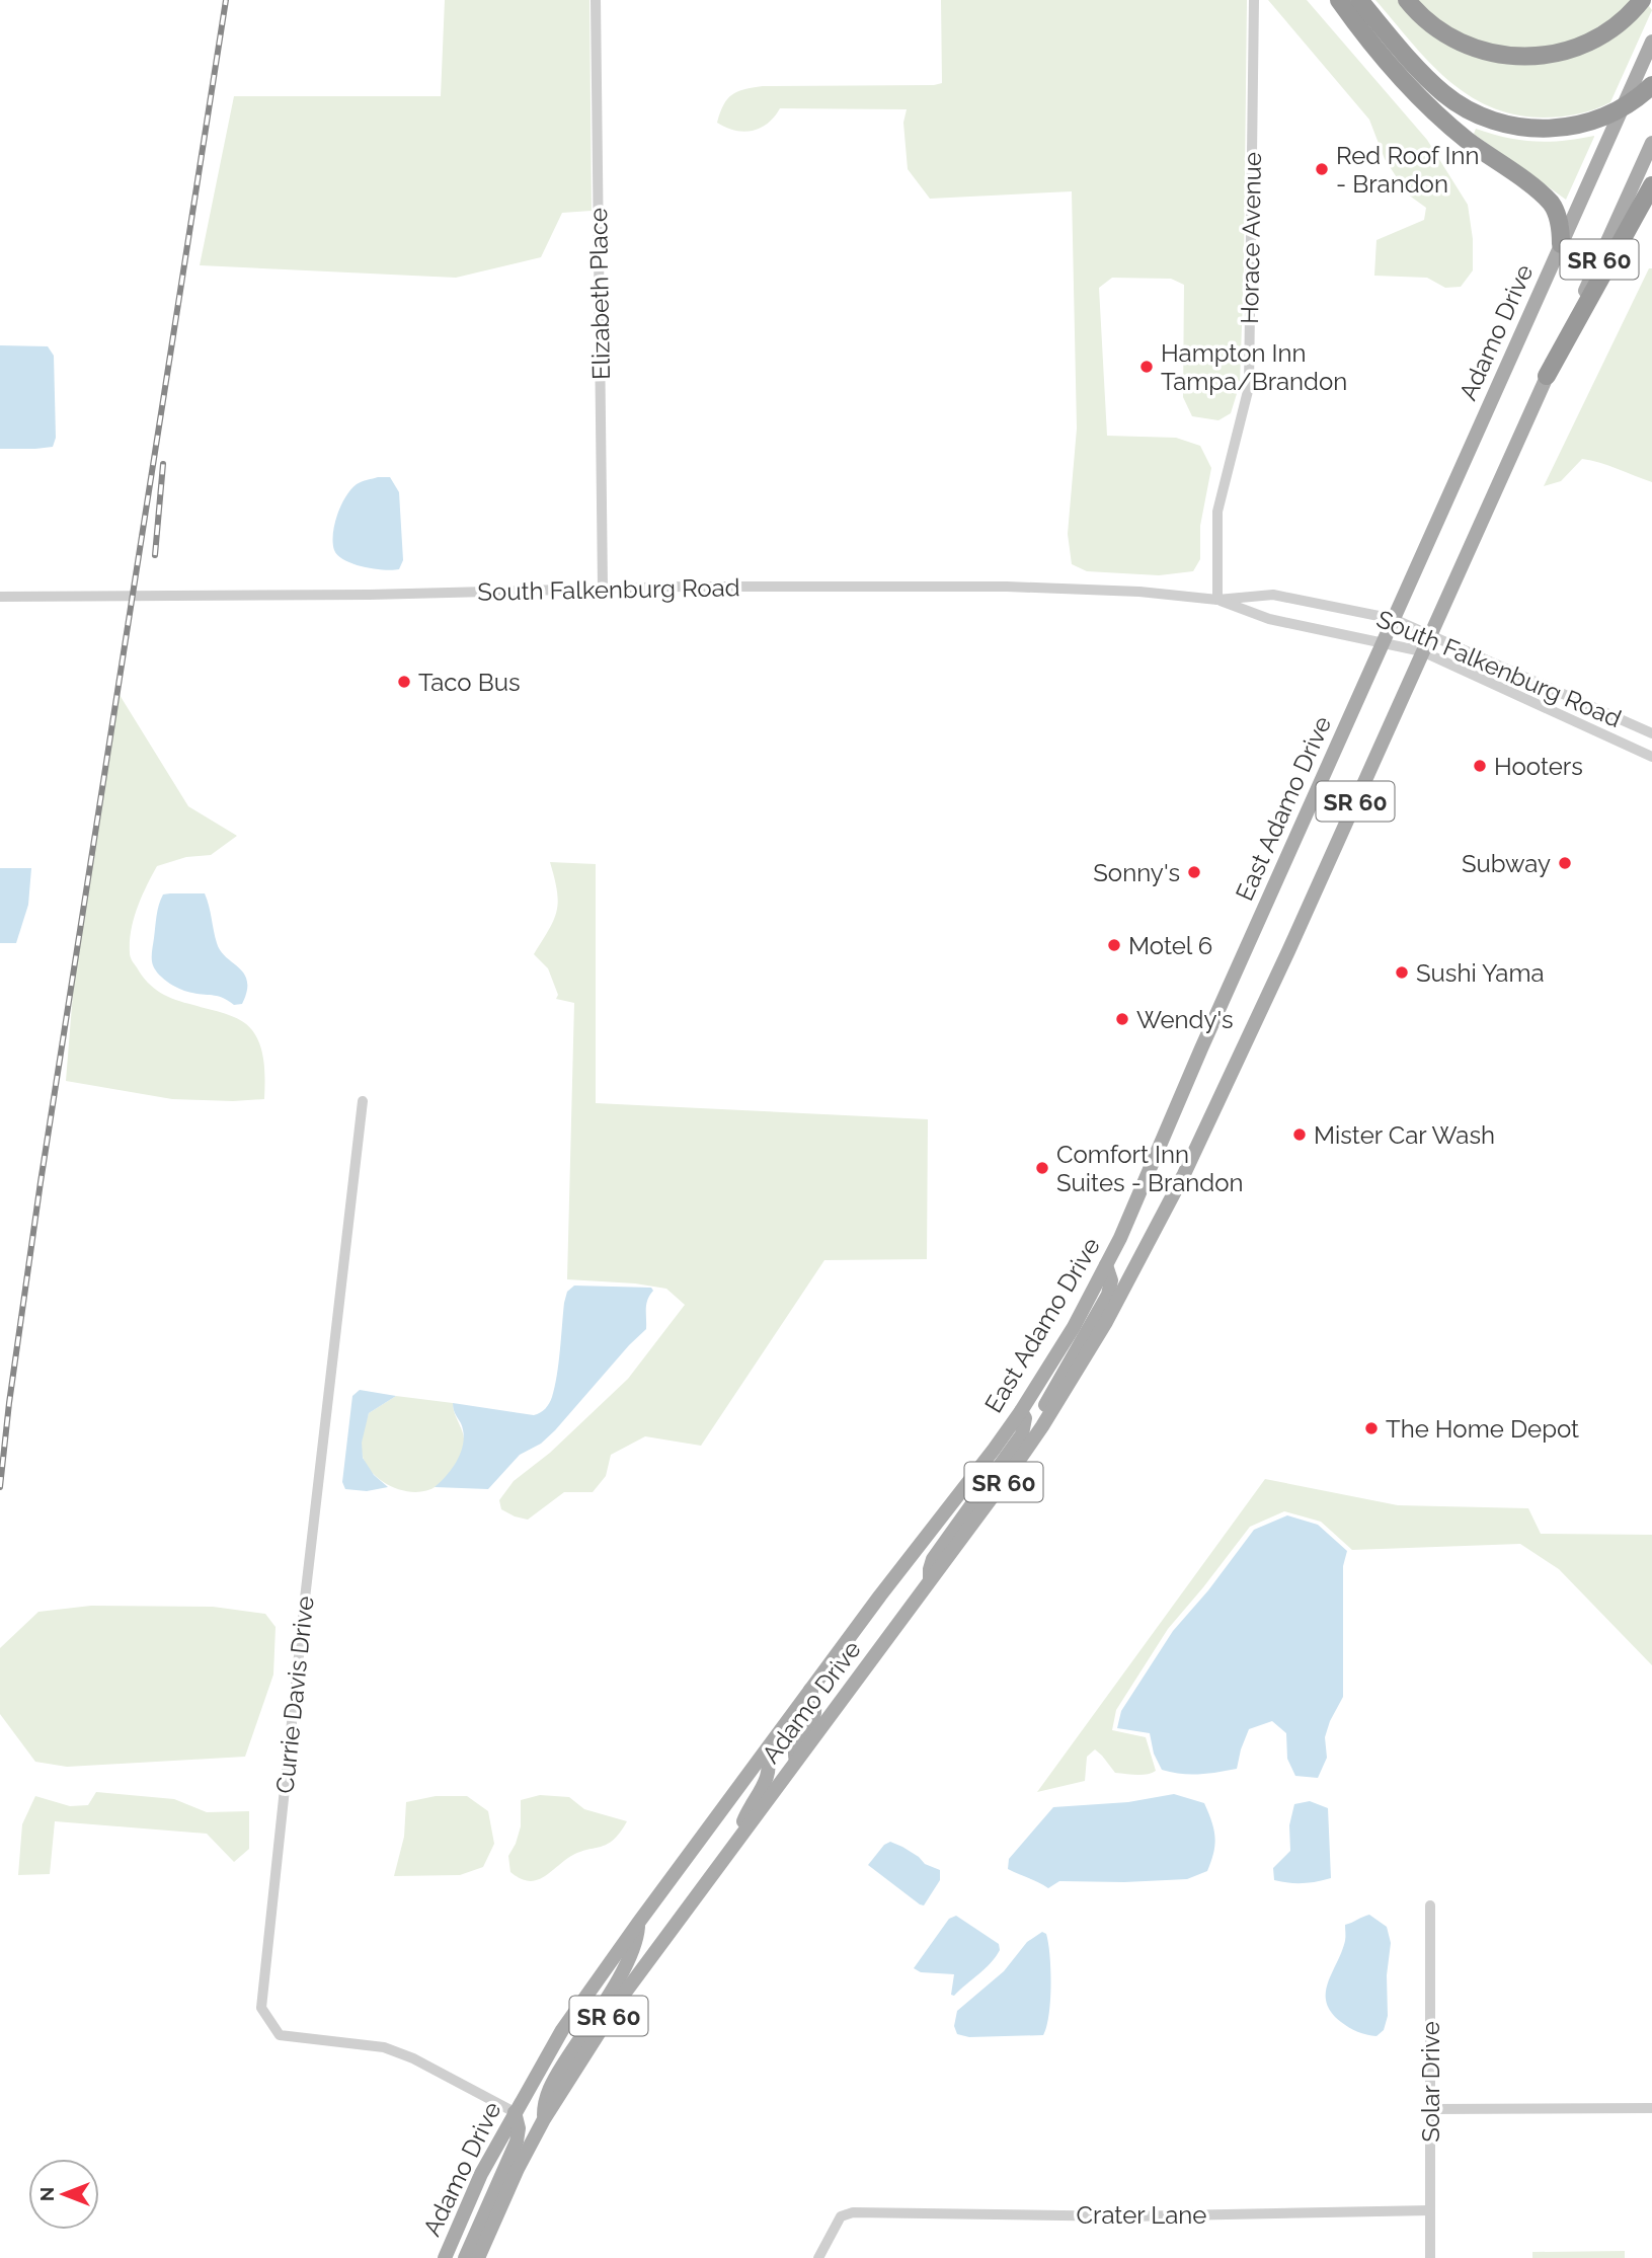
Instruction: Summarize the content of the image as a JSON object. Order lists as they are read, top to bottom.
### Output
{
  "streets": {
    "main road": ["SR 60", "Adamo Drive", "East Adamo Drive"],
    "street": [
      "Horace Avenue",
      "Elizabeth Place",
      "South Falkenburg Road",
      "Currie Davis Drive",
      "Solar Drive",
      "Crater Lane"
    ]
  },
  "crossings": [
    ["Horace Avenue", "South Falkenburg Road"],
    ["SR 60", "Adamo Drive"],
    ["SR 60", "South Falkenburg Road"],
    ["Elizabeth Place", "South Falkenburg Road"],
    ["Adamo Drive", "South Falkenburg Road"],
    ["Adamo Drive", "East Adamo Drive"],
    ["Adamo Drive", "Currie Davis Drive"],
    ["South Falkenburg Road", "East Adamo Drive"],
    ["Solar Drive", "Crater Lane"]
  ],
  "places": [
    "Red Roof Inn - Brandon",
    "Hampton Inn Tampa/Brandon",
    "Taco Bus",
    "Hooters",
    "Subway",
    "Sonny's",
    "Motel 6",
    "Sushi Yama",
    "Wendy's",
    "Mister Car Wash",
    "Comfort Inn Suites - Brandon",
    "The Home Depot"
  ],
  "north": "left"
}
